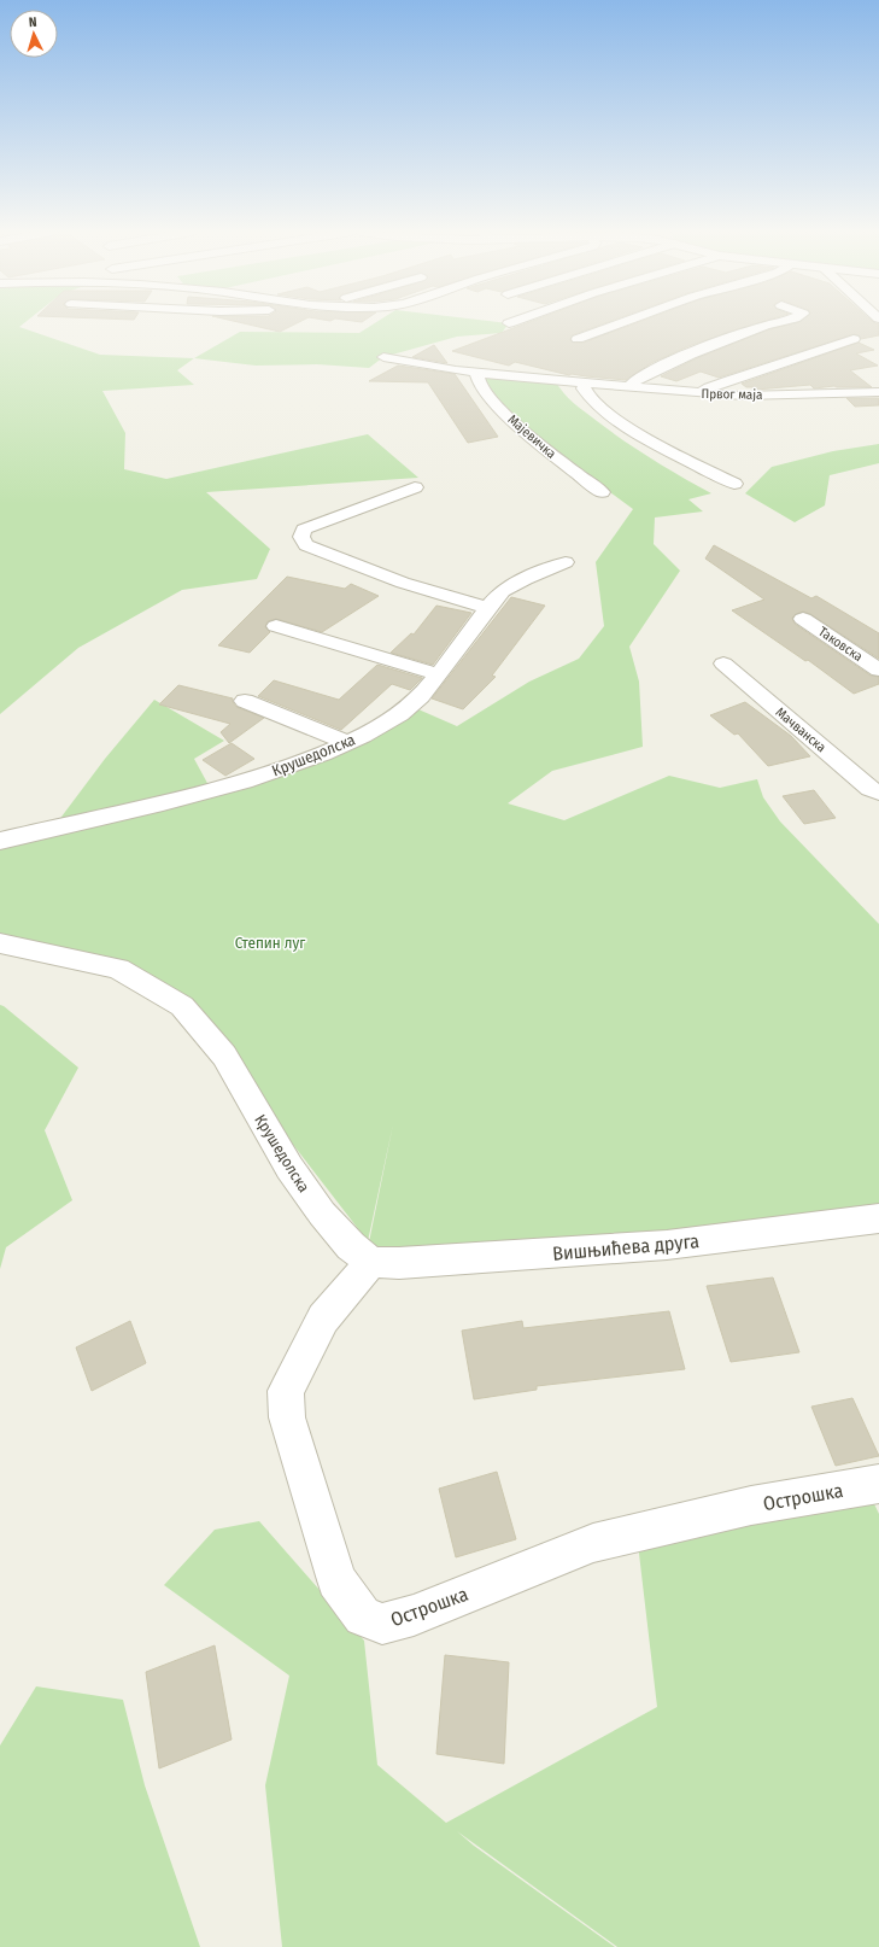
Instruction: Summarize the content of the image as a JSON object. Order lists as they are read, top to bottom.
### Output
{
  "streets": {
    "street": [
      "Првог маја",
      "Мајевичка",
      "Таковска",
      "Мачванска",
      "Крушедолска",
      "Вишњићева друга",
      "Острошка"
    ]
  },
  "crossings": [
    ["Првог маја", "Мајевичка"],
    ["Крушедолска", "Вишњићева друга"],
    ["Крушедолска", "Острошка"],
    ["Вишњићева друга", "Острошка"]
  ],
  "parks": ["Степин луг"],
  "north": "top"
}
